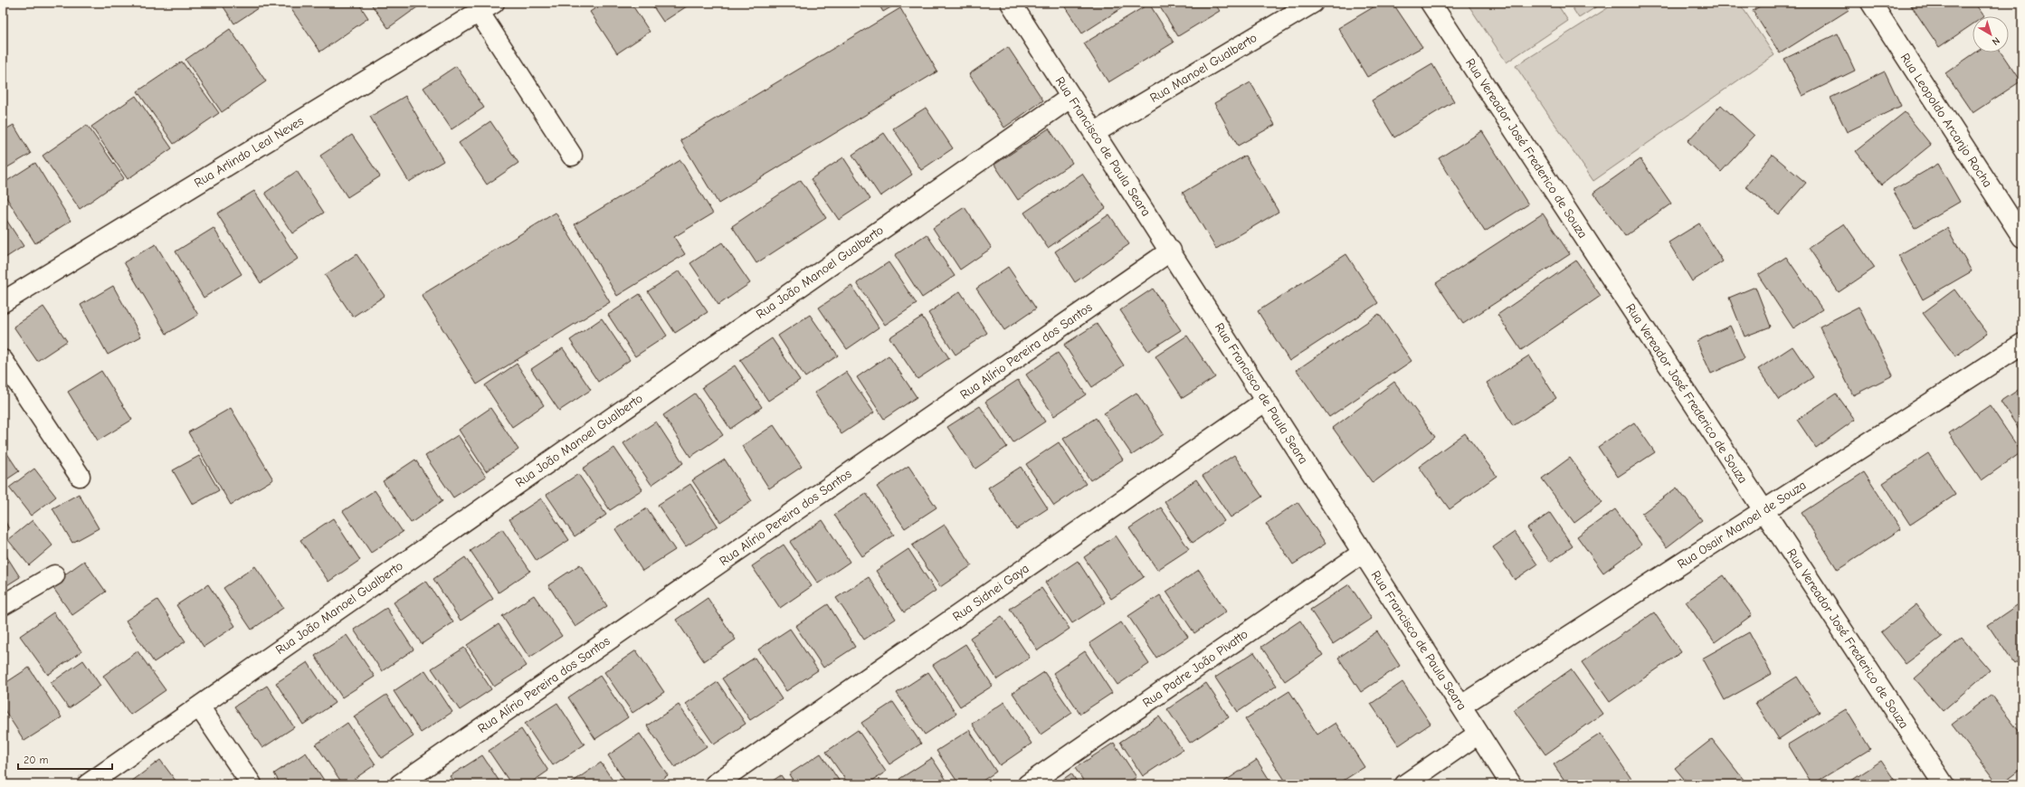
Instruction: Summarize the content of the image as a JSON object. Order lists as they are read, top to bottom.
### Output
{
  "streets": {
    "street": [
      "Rua Manoel Gualberto",
      "Rua Leopoldo Arcanjo Rocha",
      "Rua Francisco de Paula Seara",
      "Rua Vereador José Frederico de Souza",
      "Rua Arlindo Leal Neves",
      "Rua João Manoel Gualberto",
      "Rua Alírio Pereira dos Santos",
      "Rua Osair Manoel de Souza",
      "Rua Sidnei Gaya",
      "Rua Padre João Pivatto"
    ]
  },
  "crossings": [
    ["Rua Manoel Gualberto", "Rua Francisco de Paula Seara"],
    ["Rua Francisco de Paula Seara", "Rua João Manoel Gualberto"],
    ["Rua Francisco de Paula Seara", "Rua Alírio Pereira dos Santos"],
    ["Rua Francisco de Paula Seara", "Rua Osair Manoel de Souza"],
    ["Rua Francisco de Paula Seara", "Rua Sidnei Gaya"],
    ["Rua Francisco de Paula Seara", "Rua Padre João Pivatto"],
    ["Rua Vereador José Frederico de Souza", "Rua Osair Manoel de Souza"]
  ],
  "scale_bar": "20 m",
  "north": "bottom right"
}
